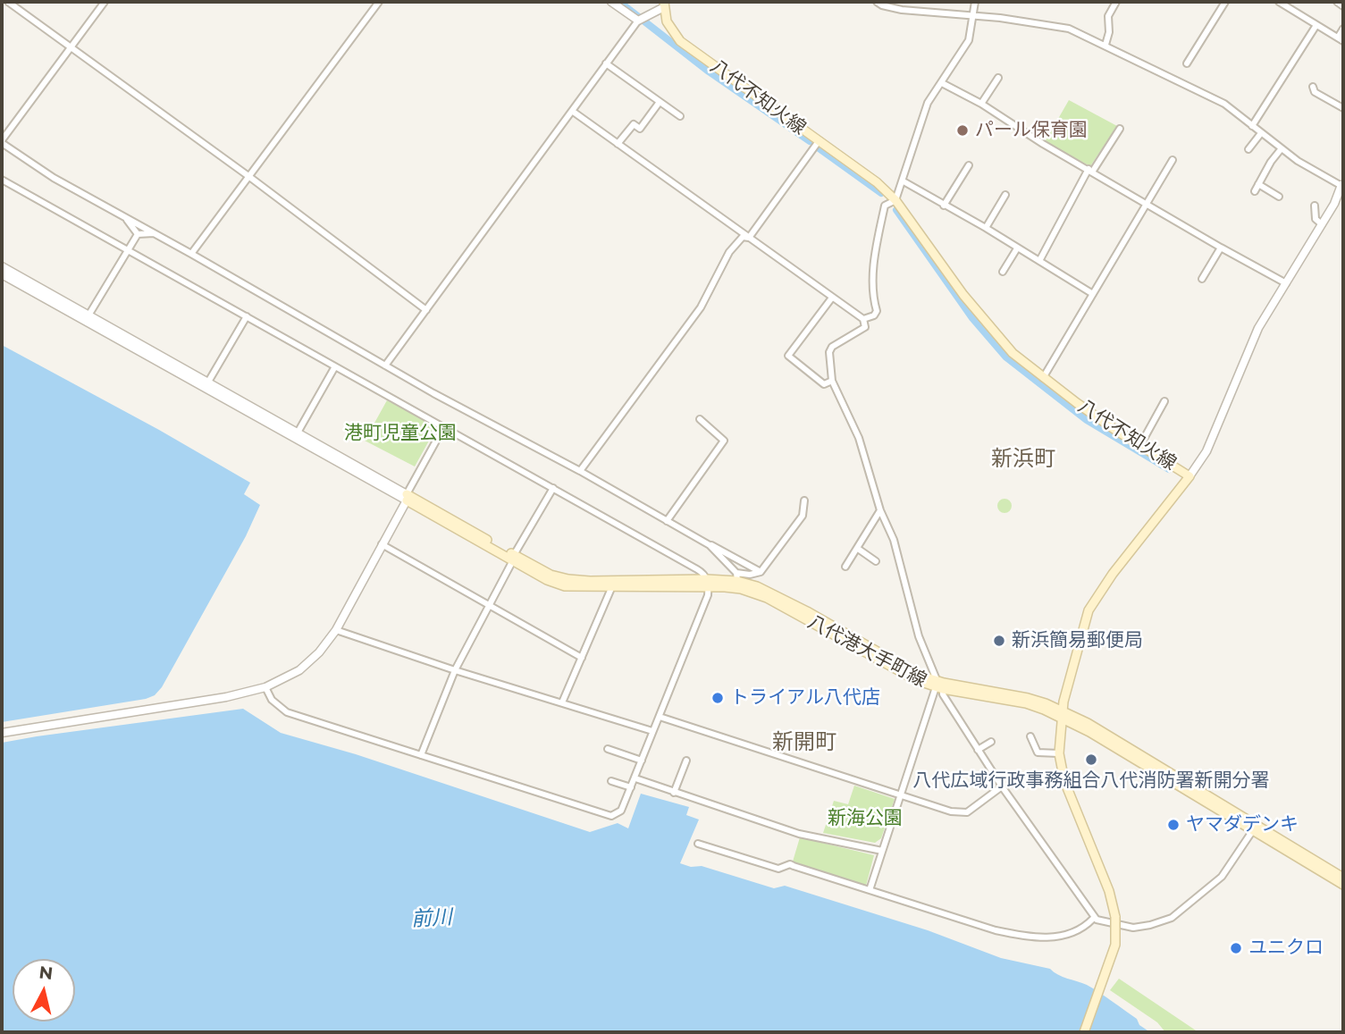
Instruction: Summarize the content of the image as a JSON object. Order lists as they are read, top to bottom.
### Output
{
  "streets": {
    "main road": ["八代不知火線", "八代港大手町線"]
  },
  "crossings": [
    ["八代不知火線", "八代港大手町線"]
  ],
  "districts": ["新浜町", "新開町"],
  "water": ["前川"],
  "parks": ["港町児童公園", "新海公園"],
  "places": [
    "パール保育園",
    "新浜簡易郵便局",
    "トライアル八代店",
    "八代広域行政事務組合八代消防署新開分署",
    "ヤマダデンキ",
    "ユニクロ"
  ],
  "north": "top"
}
